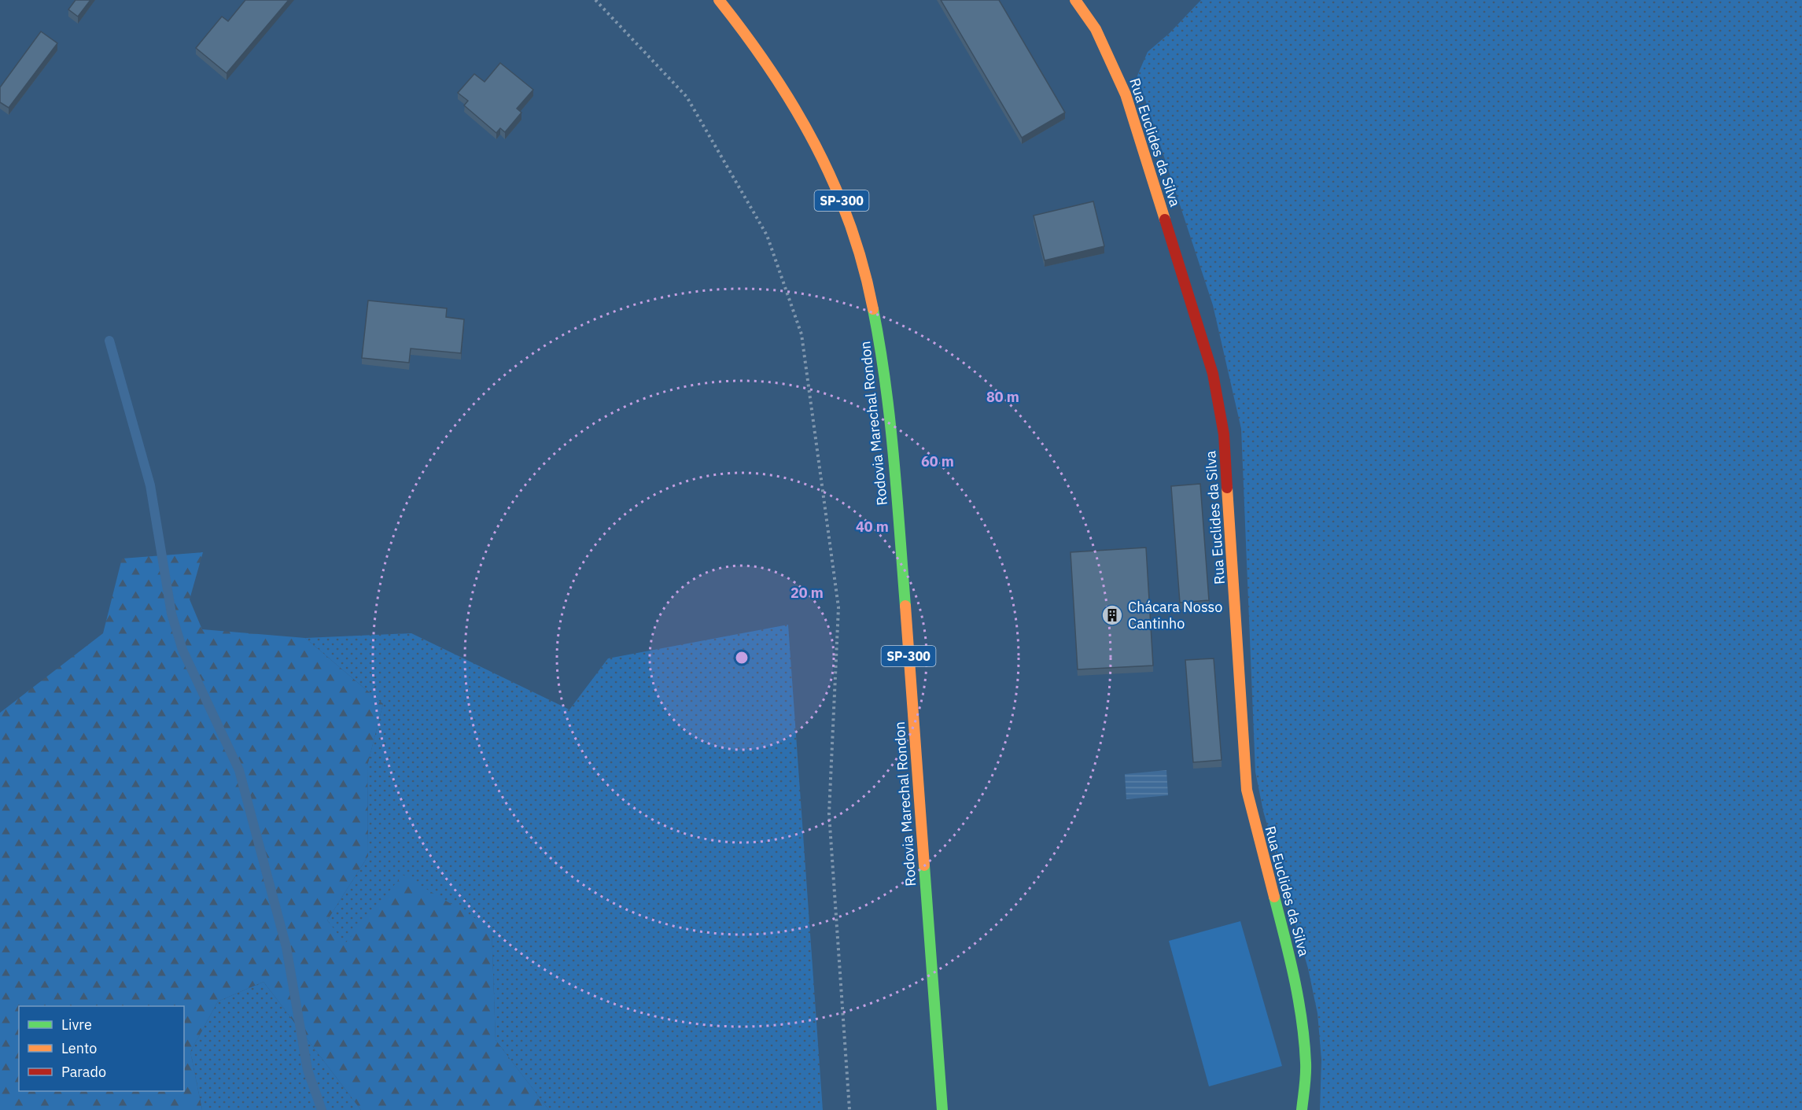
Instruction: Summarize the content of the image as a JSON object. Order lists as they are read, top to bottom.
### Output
{
  "streets": {
    "main road": ["Rua Euclides da Silva", "SP-300", "Rodovia Marechal Rondon"]
  },
  "places": {
    "building": ["Chácara Nosso Cantinho"]
  },
  "legend": ["Livre", "Lento", "Parado"],
  "rings": [
    "80 m",
    "60 m",
    "40 m",
    "20 m"
  ]
}
